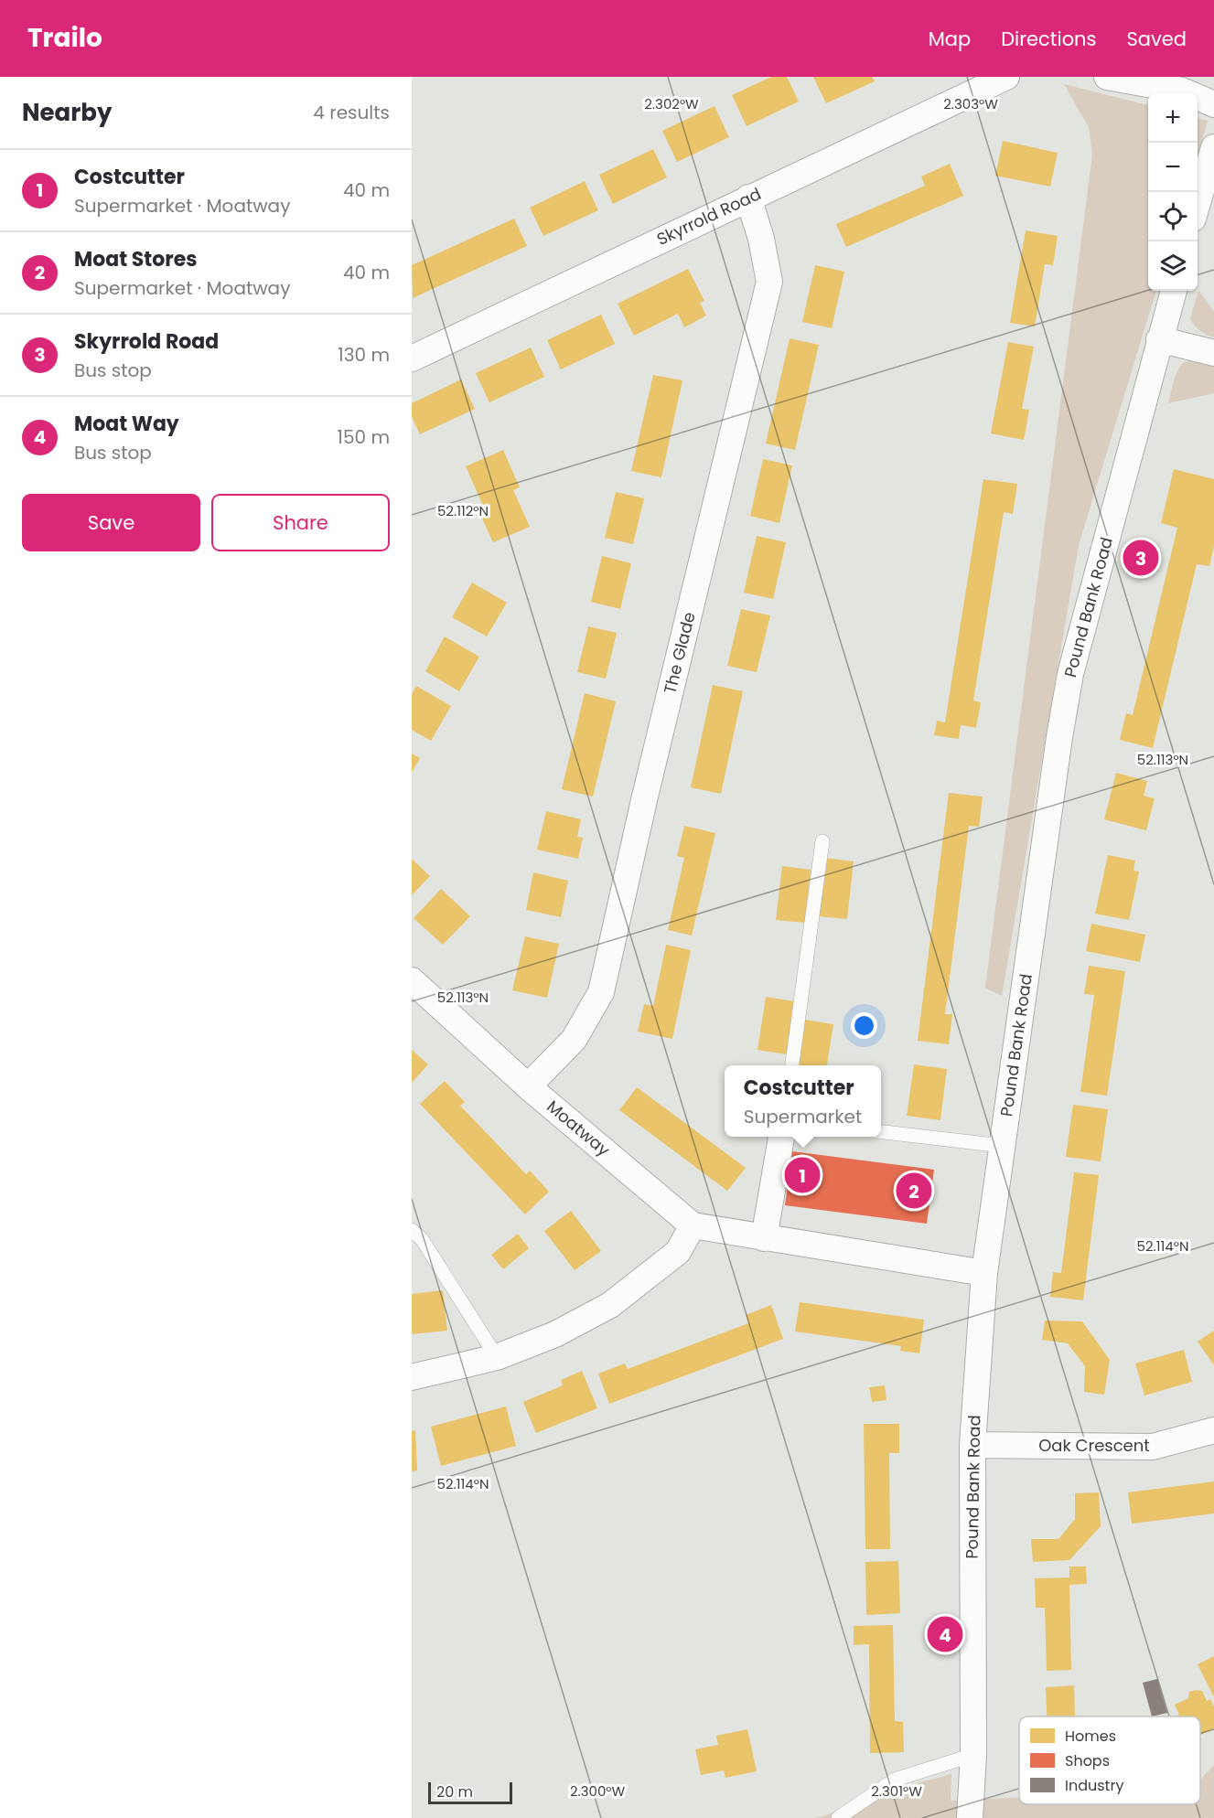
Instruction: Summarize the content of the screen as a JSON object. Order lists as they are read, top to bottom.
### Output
{
  "streets": {
    "street": [
      "Skyrrold Road",
      "Pound Bank Road",
      "The Glade",
      "Moatway",
      "Oak Crescent"
    ]
  },
  "crossings": [
    ["Skyrrold Road", "The Glade"],
    ["Pound Bank Road", "Moatway"],
    ["Pound Bank Road", "Oak Crescent"],
    ["The Glade", "Moatway"]
  ],
  "legend": ["Homes", "Shops", "Industry"],
  "scale_bar": "20 m",
  "page": {
    "header": "Trailo",
    "nav": ["Map", "Directions", "Saved"],
    "heading": ["Nearby", "4 results"],
    "map_buttons": ["+", "−"],
    "list": [
      {
        "mark": "1",
        "name": "Costcutter",
        "note": "Supermarket · Moatway",
        "value": "40 m"
      },
      {
        "mark": "2",
        "name": "Moat Stores",
        "note": "Supermarket · Moatway",
        "value": "40 m"
      },
      {
        "mark": "3",
        "name": "Skyrrold Road",
        "note": "Bus stop",
        "value": "130 m"
      },
      {
        "mark": "4",
        "name": "Moat Way",
        "note": "Bus stop",
        "value": "150 m"
      }
    ],
    "buttons": ["Save", "Share"],
    "pins": [
      "3",
      "1",
      "2",
      "4"
    ],
    "popup": ["Costcutter", "Supermarket"],
    "scale": "20 m"
  },
  "coordinates": [
    "2.302°W",
    "2.303°W",
    "52.112°N",
    "52.113°N",
    "52.114°N",
    "2.300°W",
    "2.301°W"
  ]
}
